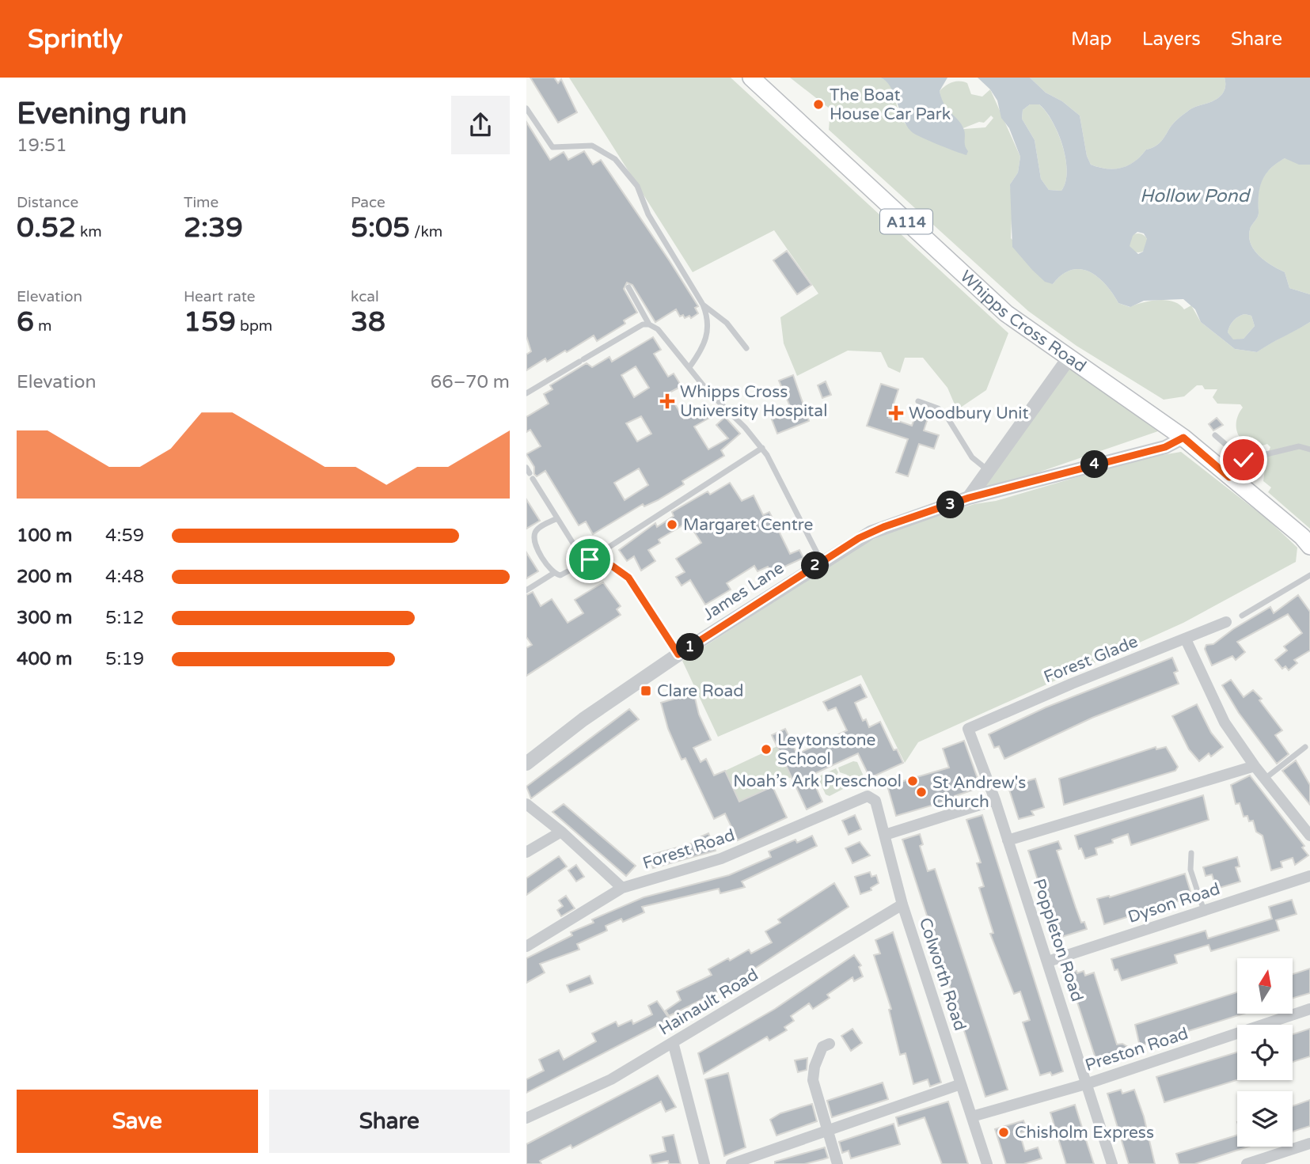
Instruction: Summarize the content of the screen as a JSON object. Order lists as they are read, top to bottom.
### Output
{
  "streets": {
    "main road": ["A114", "Whipps Cross Road"],
    "street": [
      "James Lane",
      "Forest Glade",
      "Forest Road",
      "Dyson Road",
      "Poppleton Road",
      "Colworth Road",
      "Hainault Road",
      "Preston Road"
    ]
  },
  "crossings": [
    ["Whipps Cross Road", "James Lane"],
    ["Forest Glade", "Poppleton Road"],
    ["Forest Road", "Colworth Road"],
    ["Dyson Road", "Poppleton Road"],
    ["Poppleton Road", "Preston Road"],
    ["Colworth Road", "Hainault Road"],
    ["Colworth Road", "Preston Road"]
  ],
  "water": ["Hollow Pond"],
  "places": {
    "other": [
      "The Boat House Car Park",
      "Margaret Centre",
      "Leytonstone School",
      "Noah’s Ark Preschool",
      "St Andrew's Church",
      "Chisholm Express"
    ],
    "health": ["Whipps Cross University Hospital", "Woodbury Unit"],
    "transit": ["Clare Road"]
  },
  "north": "top",
  "page": {
    "header": "Sprintly",
    "nav": ["Map", "Layers", "Share"],
    "heading": ["Evening run", "19:51"],
    "stats": [
      ["Distance", "0.52 km"],
      ["Time", "2:39"],
      ["Pace", "5:05 /km"],
      ["Elevation", "6 m"],
      ["Heart rate", "159 bpm"],
      ["kcal", "38"]
    ],
    "chart": ["Elevation", "66–70 m"],
    "pins": [
      "4",
      "3",
      "2",
      "1"
    ],
    "list": [
      {
        "name": "100 m",
        "note": "4:59"
      },
      {
        "name": "200 m",
        "note": "4:48"
      },
      {
        "name": "300 m",
        "note": "5:12"
      },
      {
        "name": "400 m",
        "note": "5:19"
      }
    ],
    "buttons": ["Save", "Share"]
  }
}
